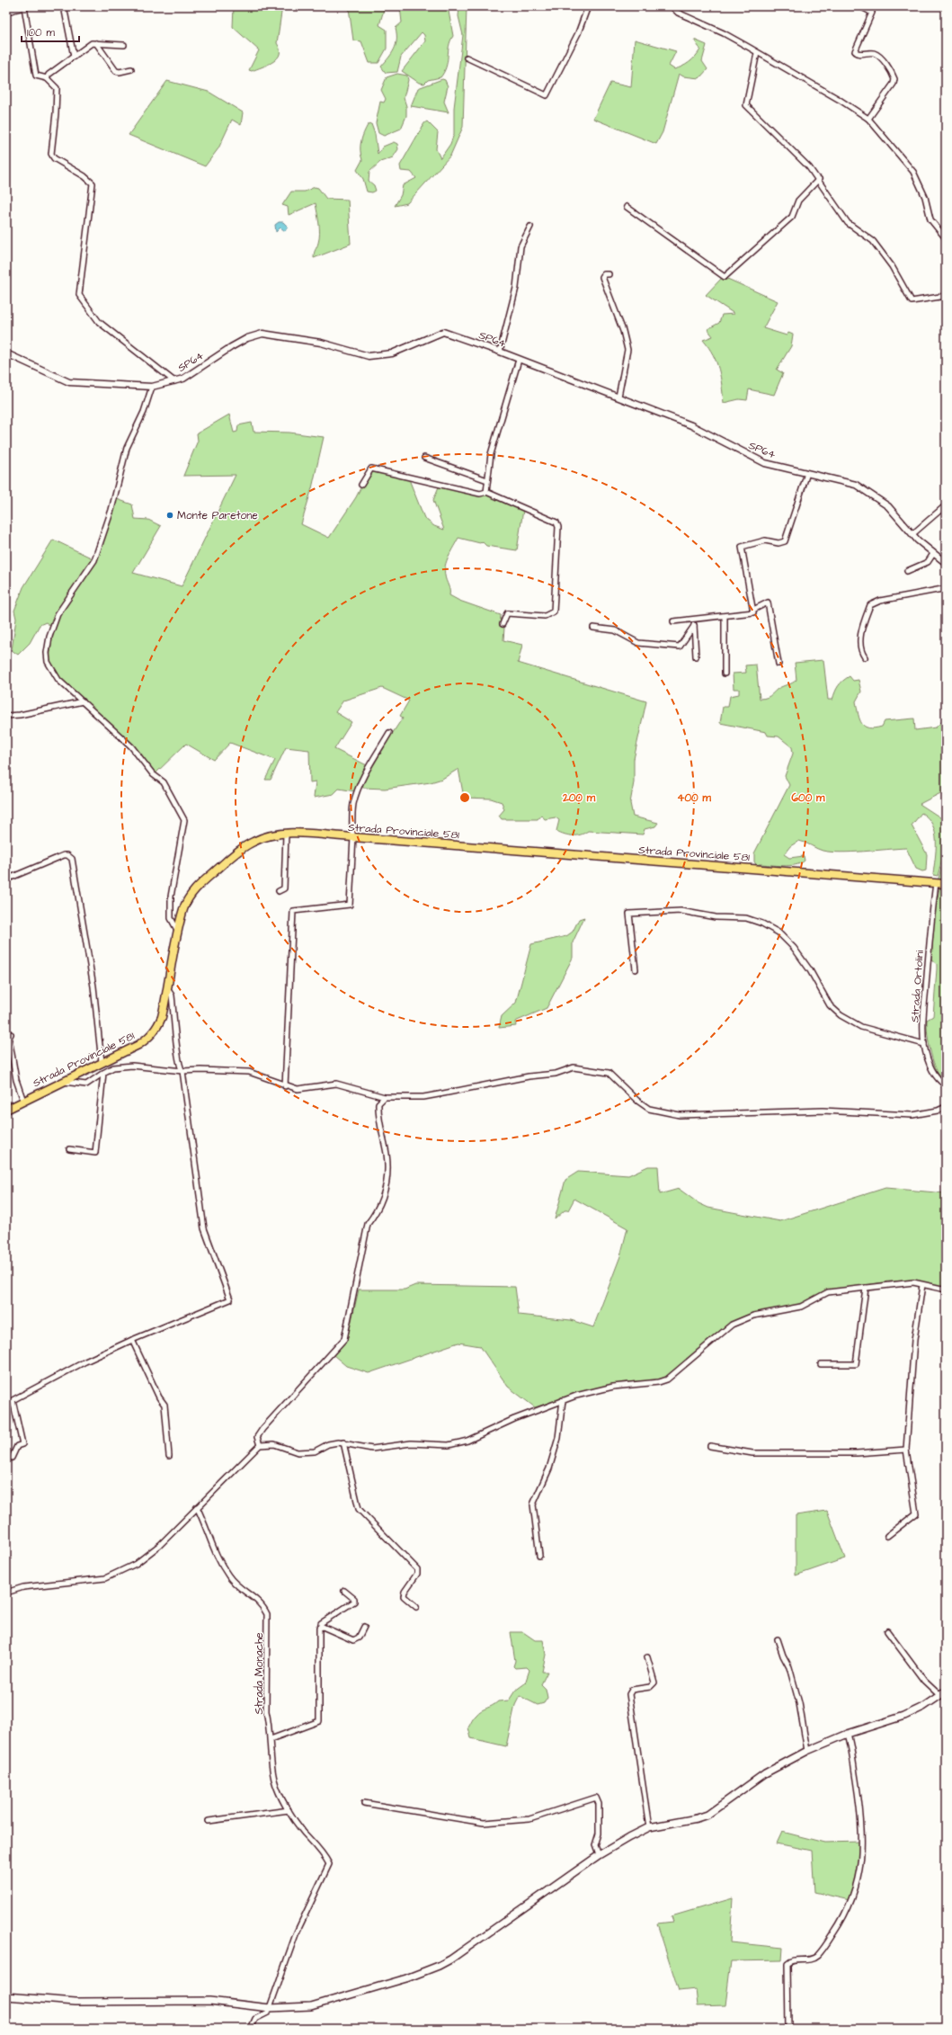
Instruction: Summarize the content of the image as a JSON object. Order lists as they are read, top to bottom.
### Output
{
  "streets": {
    "main road": ["Strada Provinciale 581"],
    "street": ["SP64", "Strada Ortolini", "Strada Monache"]
  },
  "crossings": [
    ["Strada Provinciale 581", "Strada Ortolini"]
  ],
  "places": ["Monte Paretone"],
  "scale_bar": "100 m",
  "rings": ["200 m", "400 m", "600 m"]
}
